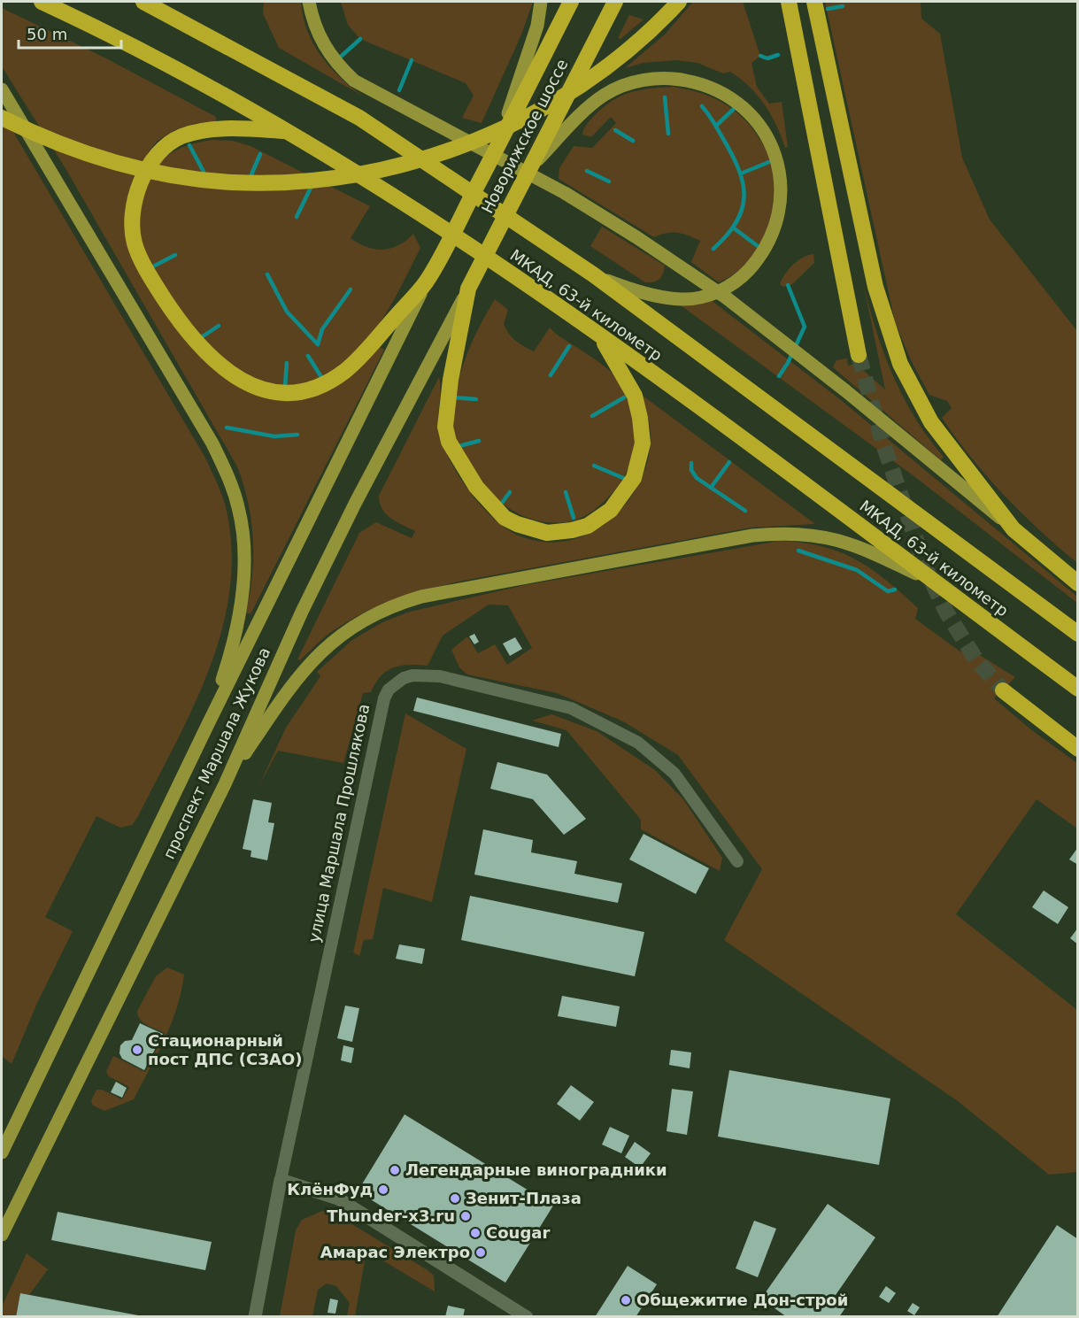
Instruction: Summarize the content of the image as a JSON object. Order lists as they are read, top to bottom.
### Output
{
  "streets": {
    "highway": ["Новорижское шоссе", "МКАД, 63-й километр"],
    "main road": ["проспект Маршала Жукова"],
    "street": ["улица Маршала Прошлякова"]
  },
  "crossings": [
    ["Новорижское шоссе", "МКАД, 63-й километр"],
    ["Новорижское шоссе", "проспект Маршала Жукова"]
  ],
  "places": [
    "Стационарный пост ДПС (СЗАО)",
    "Легендарные виноградники",
    "КлёнФуд",
    "Зенит-Плаза",
    "Thunder-x3.ru",
    "Cougar",
    "Амарас Электро",
    "Общежитие Дон-строй"
  ],
  "scale_bar": "50 m"
}
